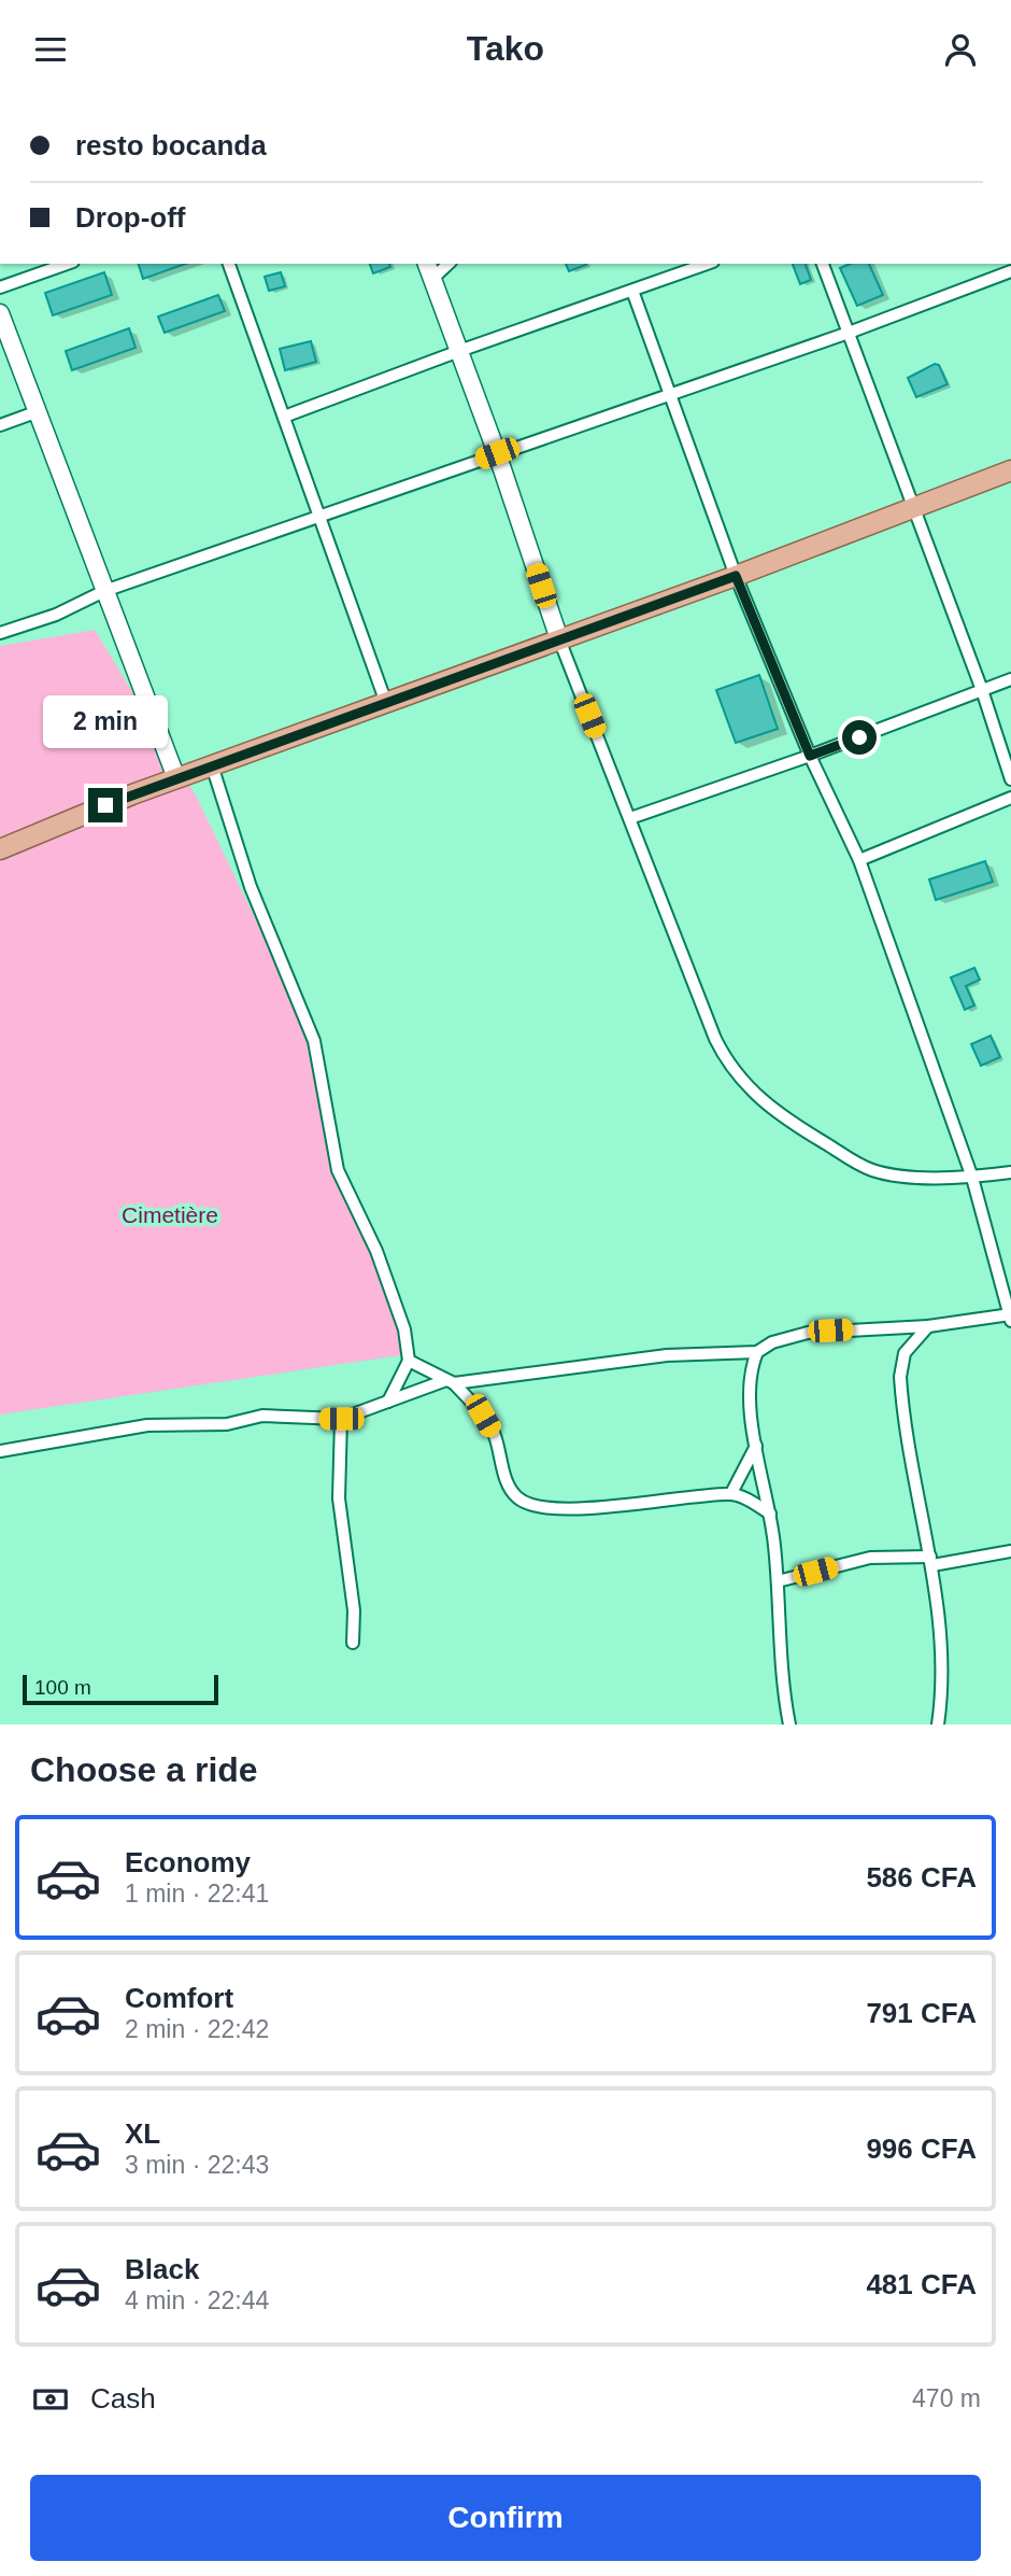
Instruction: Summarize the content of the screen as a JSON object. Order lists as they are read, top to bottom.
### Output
{
  "parks": ["Cimetière"],
  "scale_bar": "100 m",
  "page": {
    "header": "Tako",
    "banner": ["resto bocanda", "Drop-off"],
    "bubble": "2 min",
    "scale": "100 m",
    "heading": "Choose a ride",
    "list": [
      {
        "name": "Economy",
        "note": "1 min · 22:41",
        "value": "586 CFA"
      },
      {
        "name": "Comfort",
        "note": "2 min · 22:42",
        "value": "791 CFA"
      },
      {
        "name": "XL",
        "note": "3 min · 22:43",
        "value": "996 CFA"
      },
      {
        "name": "Black",
        "note": "4 min · 22:44",
        "value": "481 CFA"
      }
    ],
    "pay": ["Cash", "470 m"],
    "buttons": "Confirm"
  }
}
